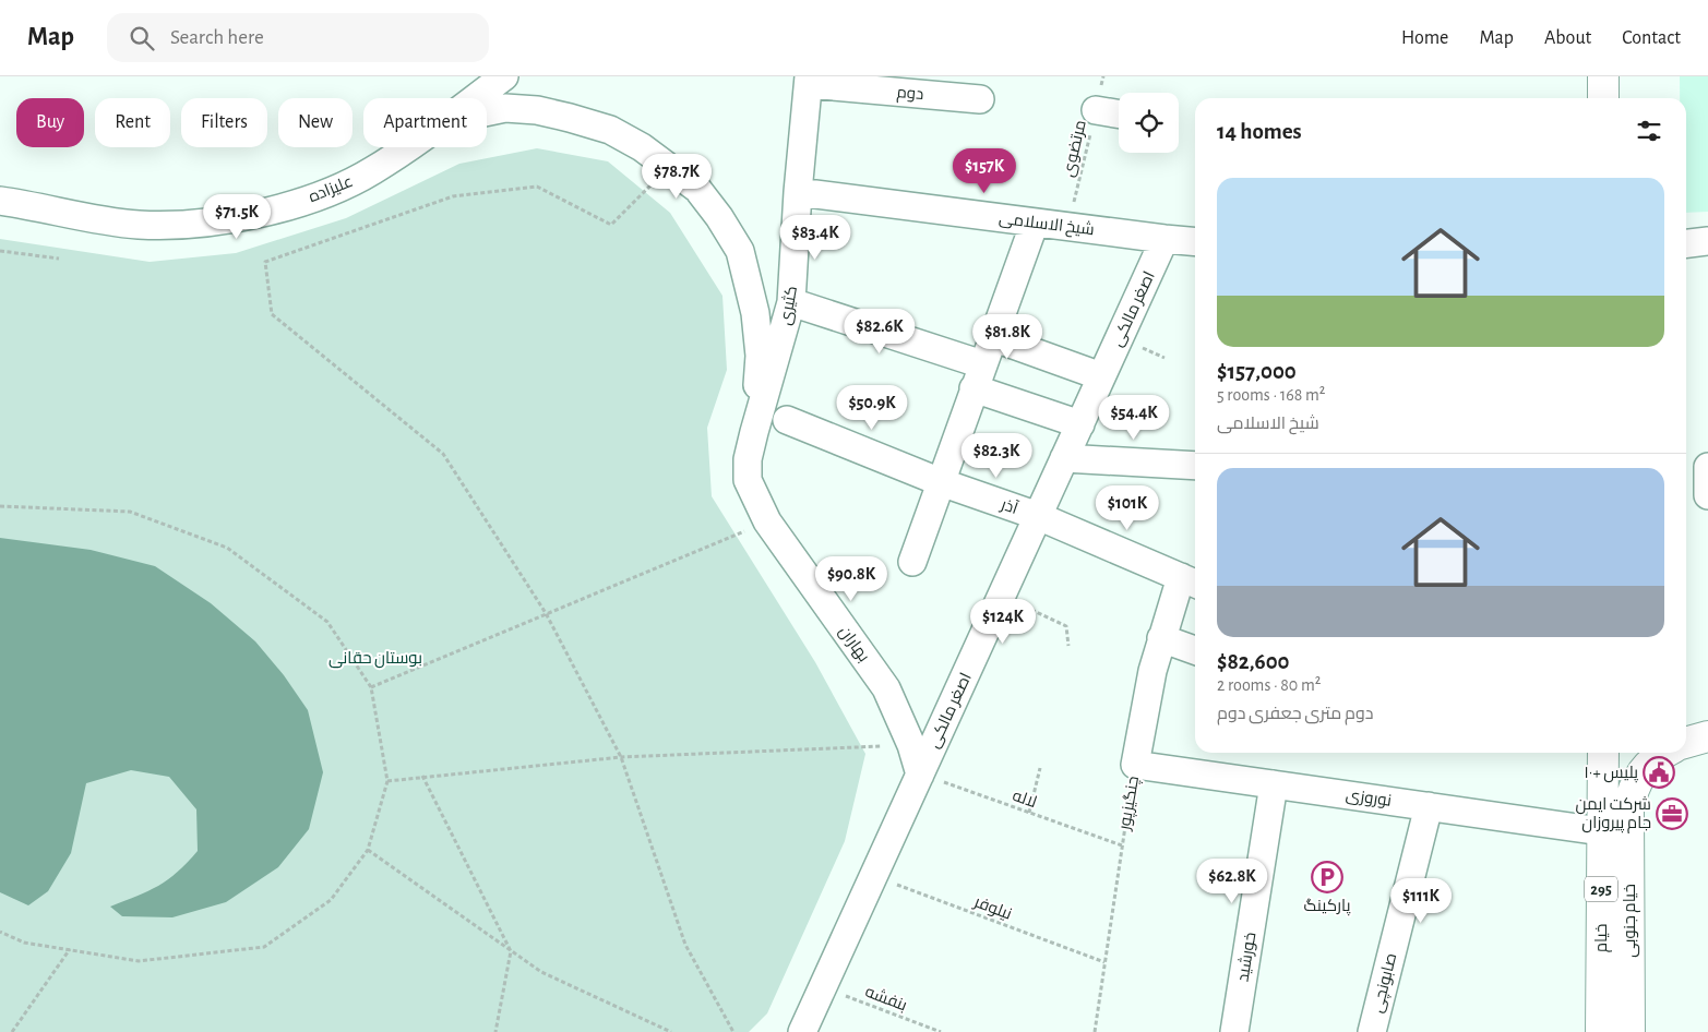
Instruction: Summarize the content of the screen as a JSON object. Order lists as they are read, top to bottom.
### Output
{
  "streets": {
    "main road": ["295", "خیام جنوبی", "خیام"],
    "street": [
      "دوم",
      "علیزاده",
      "شیخ الاسلامی",
      "کثیری",
      "اصغر مالکی",
      "آذر",
      "بهاران",
      "نوروزی",
      "چنگیزپور",
      "خورشید",
      "صابونچی"
    ],
    "path": [
      "مرتضوی",
      "لاله",
      "نیلوفر",
      "بنفشه"
    ]
  },
  "crossings": [
    ["دوم", "کثیری"],
    ["مرتضوی", "شیخ الاسلامی"],
    ["شیخ الاسلامی", "کثیری"],
    ["شیخ الاسلامی", "اصغر مالکی"],
    ["کثیری", "بهاران"],
    ["اصغر مالکی", "آذر"],
    ["اصغر مالکی", "بهاران"],
    ["اصغر مالکی", "لاله"],
    ["اصغر مالکی", "نیلوفر"],
    ["اصغر مالکی", "بنفشه"],
    ["آذر", "چنگیزپور"],
    ["بهاران", "لاله"],
    ["نوروزی", "چنگیزپور"],
    ["نوروزی", "خیام"],
    ["نوروزی", "خورشید"],
    ["نوروزی", "صابونچی"],
    ["لاله", "چنگیزپور"],
    ["چنگیزپور", "نیلوفر"]
  ],
  "parks": ["بوستان حقانی"],
  "places": {
    "public building": ["پلیس +۱۰"],
    "office": ["شرکت ایمن جام پیروزان"],
    "parking": ["پارکینگ"]
  },
  "page": {
    "header": "Map",
    "search": "Search here",
    "nav": [
      "Home",
      "Map",
      "About",
      "Contact"
    ],
    "chip": [
      "Buy",
      "Rent",
      "Filters",
      "New",
      "Apartment"
    ],
    "heading": "14 homes",
    "price": [
      "$157K",
      "$78.7K",
      "$71.5K",
      "$83.4K",
      "$82.6K",
      "$81.8K",
      "$50.9K",
      "$54.4K",
      "$82.3K",
      "$101K",
      "$90.8K",
      "$124K",
      "$62.8K",
      "$111K"
    ],
    "list": [
      {
        "name": "$157,000",
        "note": "5 rooms · 168 m² · شیخ الاسلامی"
      },
      {
        "name": "$82,600",
        "note": "2 rooms · 80 m² · دوم متری جعفری دوم"
      }
    ]
  }
}
